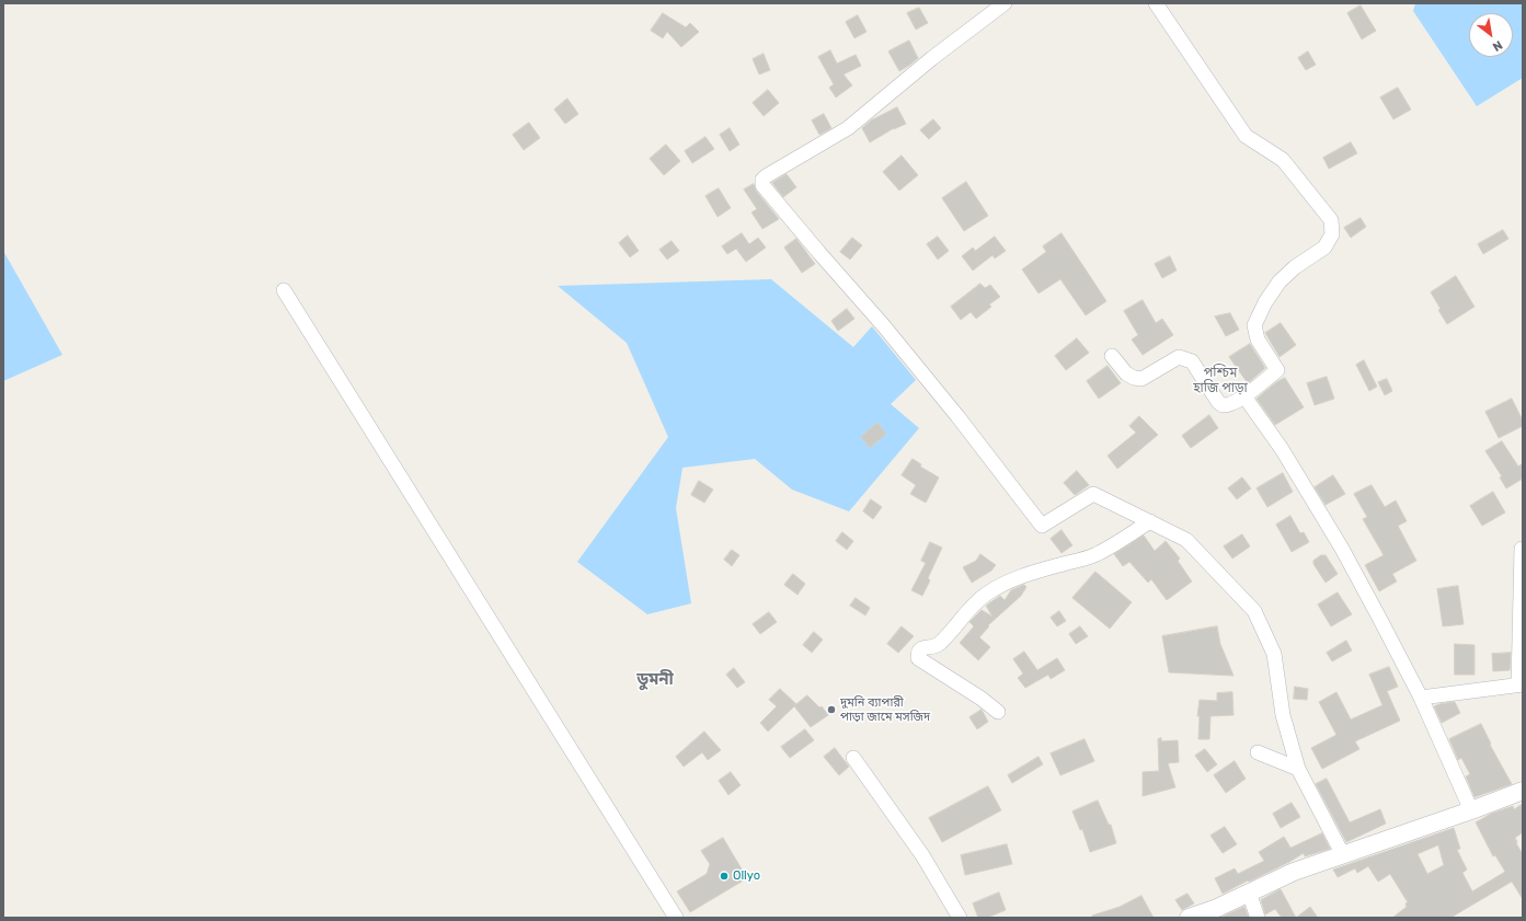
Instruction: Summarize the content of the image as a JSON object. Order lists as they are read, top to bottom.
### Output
{
  "districts": ["পশ্চিম হাজি পাড়া", "ডুমনী"],
  "places": ["দুমনি ব্যাপারী পাড়া জামে মসজিদ", "Ollyo"],
  "north": "bottom right"
}
